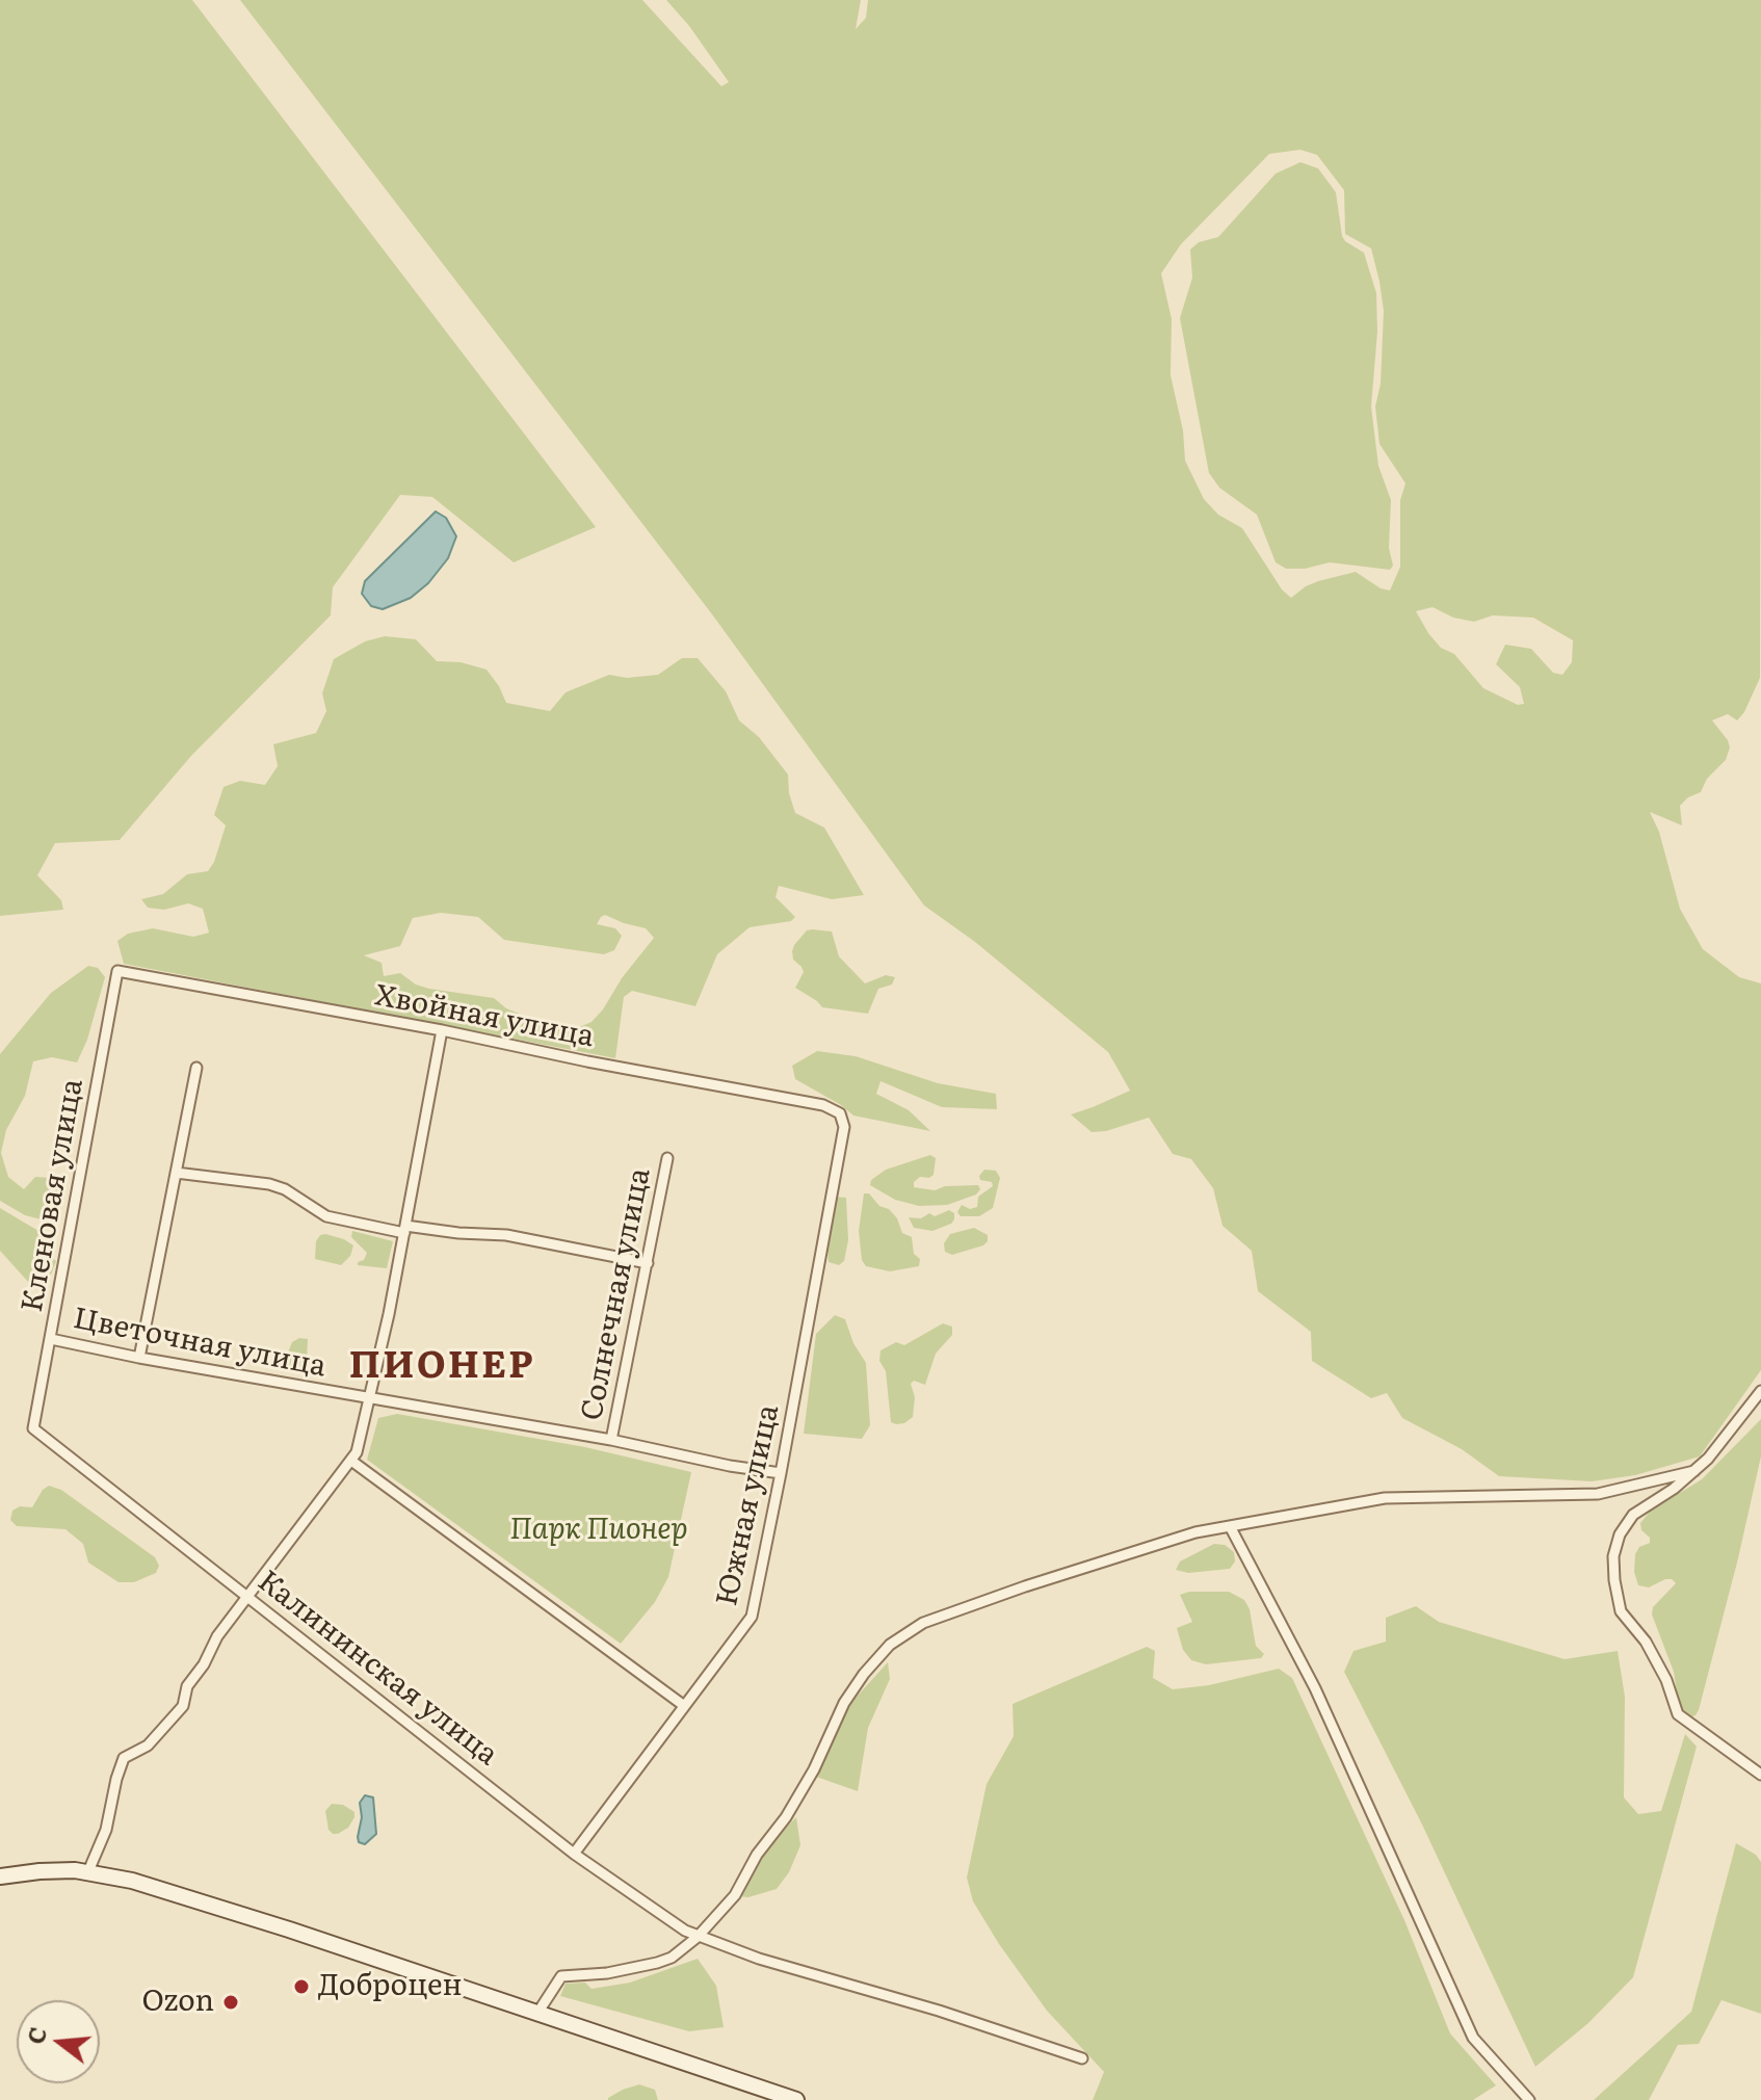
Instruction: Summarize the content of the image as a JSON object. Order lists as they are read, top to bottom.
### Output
{
  "streets": {
    "street": [
      "Хвойная улица",
      "Кленовая улица",
      "Солнечная улица",
      "Цветочная улица",
      "Южная улица",
      "Калининская улица"
    ]
  },
  "crossings": [
    ["Хвойная улица", "Кленовая улица"],
    ["Хвойная улица", "Южная улица"],
    ["Кленовая улица", "Цветочная улица"],
    ["Кленовая улица", "Калининская улица"],
    ["Солнечная улица", "Цветочная улица"],
    ["Цветочная улица", "Южная улица"],
    ["Южная улица", "Калининская улица"]
  ],
  "districts": ["ПИОНЕР"],
  "parks": ["Парк Пионер"],
  "places": ["Доброцен", "Ozon"],
  "north": "left"
}
